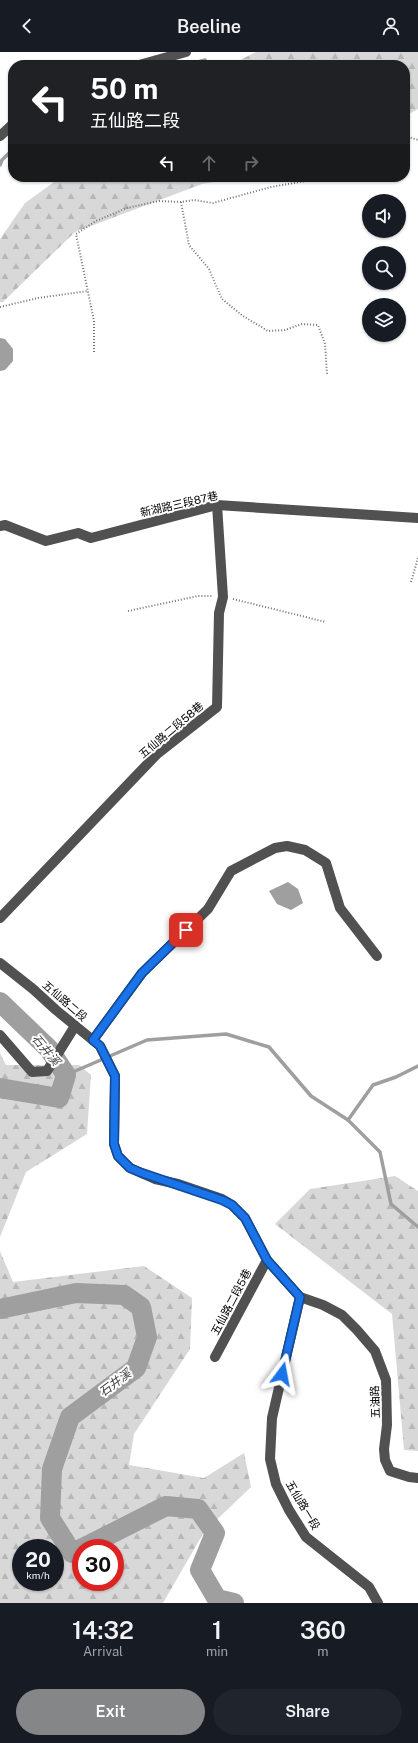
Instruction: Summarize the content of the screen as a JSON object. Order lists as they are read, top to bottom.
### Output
{
  "streets": {
    "street": [
      "新湖路三段87巷",
      "五仙路二段58巷",
      "五仙路二段",
      "五仙路二段5巷",
      "五油路",
      "五仙路一段"
    ]
  },
  "crossings": [
    ["新湖路三段87巷", "五仙路二段58巷"],
    ["五仙路二段", "五仙路二段5巷"],
    ["五仙路二段", "五油路"],
    ["五仙路二段", "五仙路一段"],
    ["五油路", "五仙路一段"]
  ],
  "water": ["石井溪"],
  "page": {
    "header": "Beeline",
    "turn": ["50 m", "五仙路二段"],
    "speed": "20 km/h",
    "limit": "30",
    "eta": [
      "14:32",
      "Arrival",
      "1",
      "min",
      "360",
      "m"
    ],
    "buttons": ["Exit", "Share"]
  }
}
